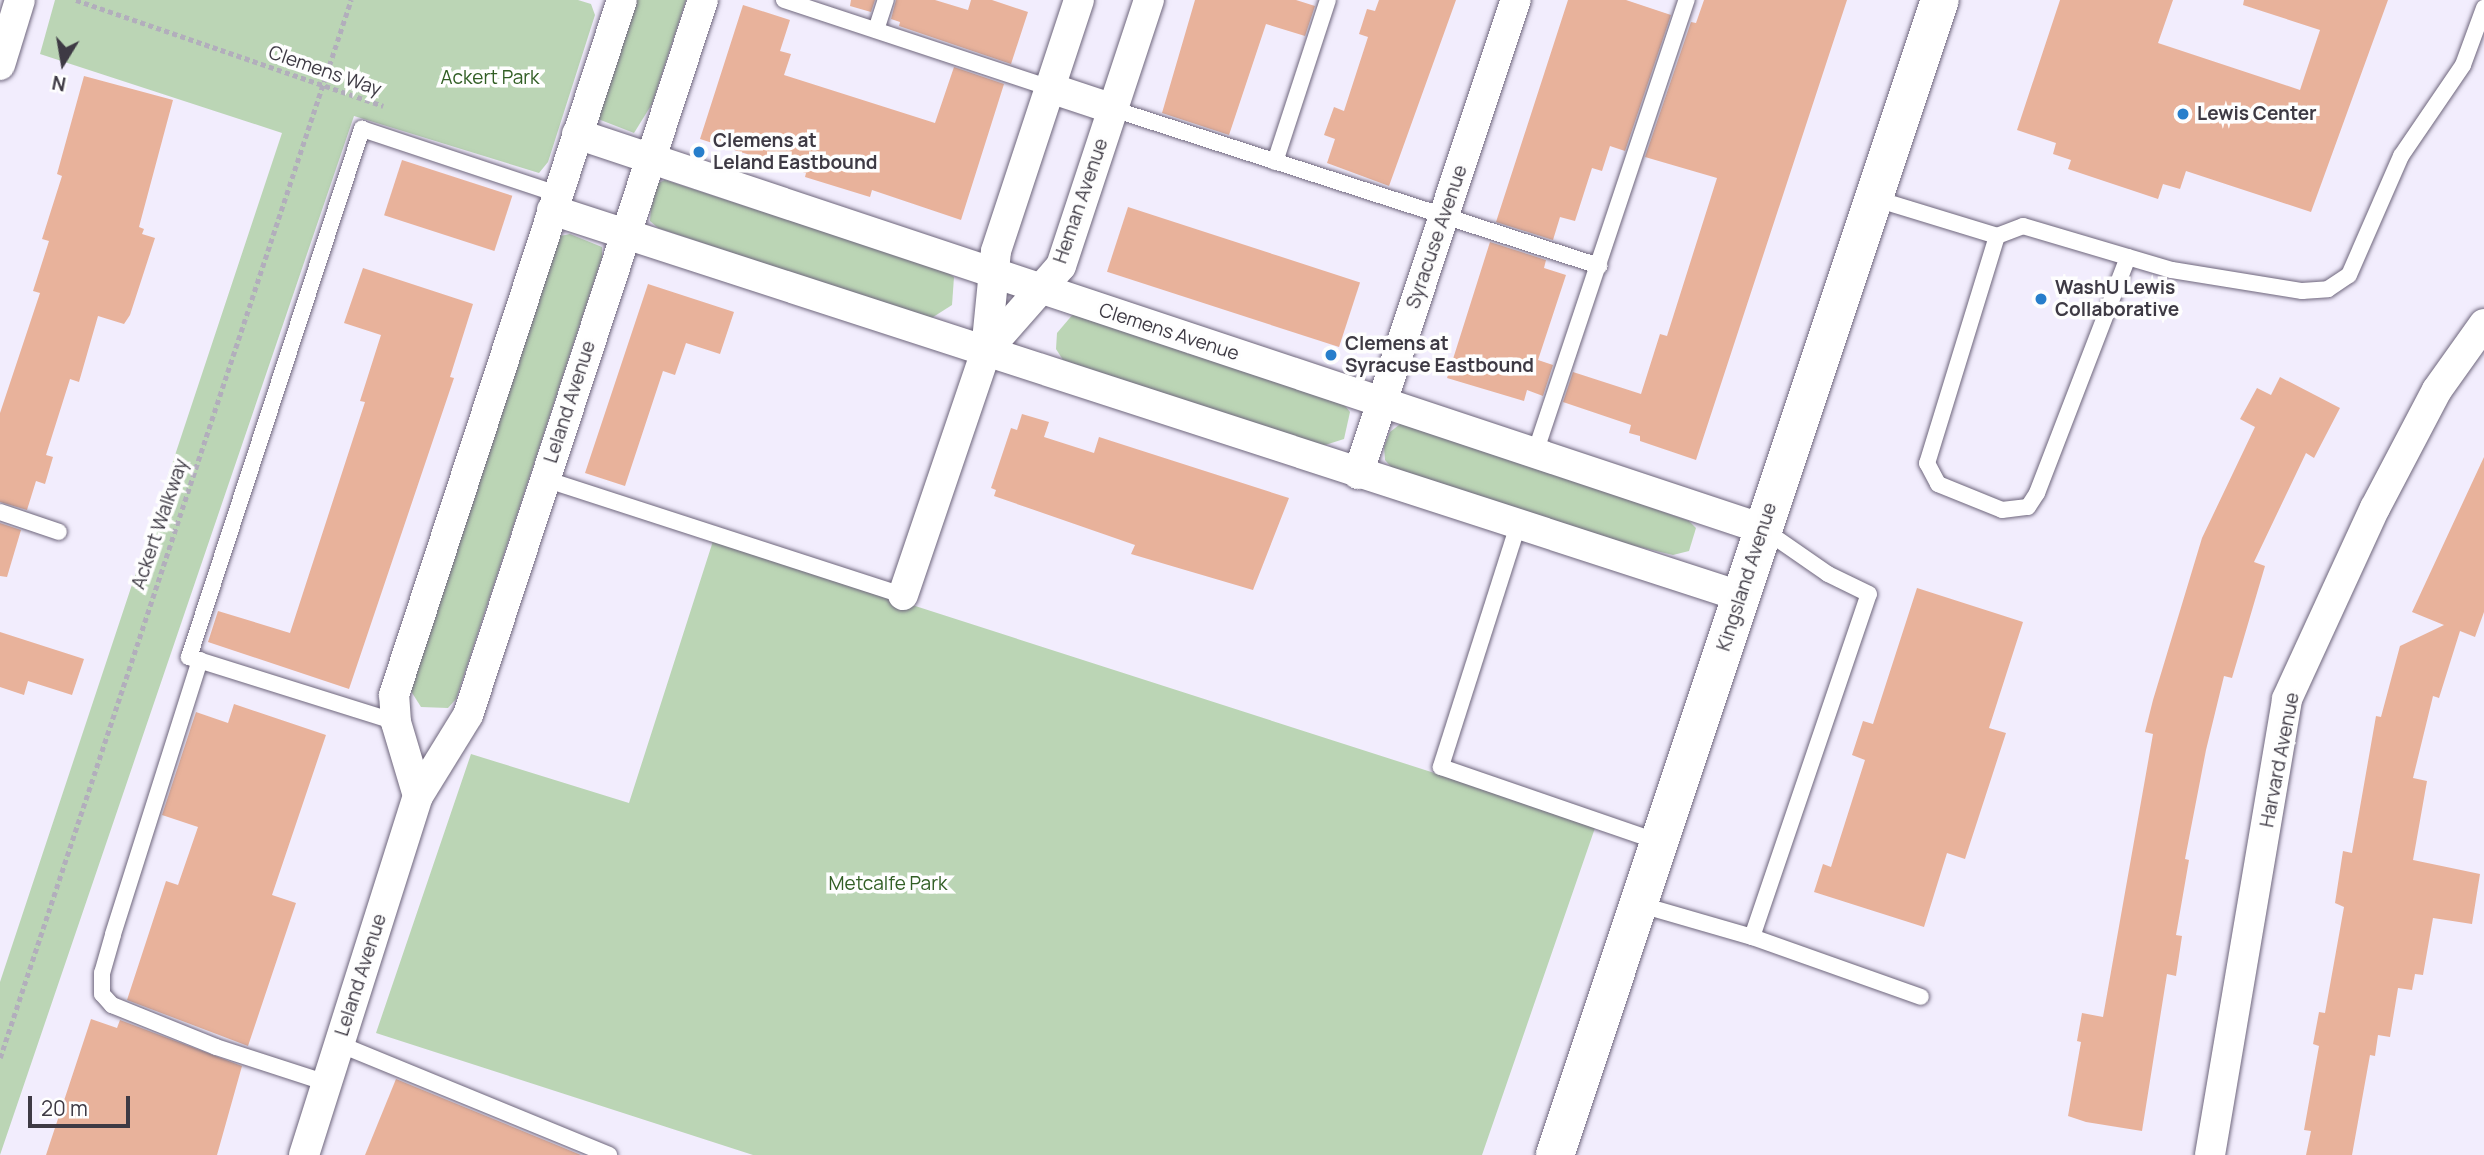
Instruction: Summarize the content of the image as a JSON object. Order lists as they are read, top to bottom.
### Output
{
  "streets": {
    "street": [
      "Heman Avenue",
      "Syracuse Avenue",
      "Clemens Avenue",
      "Leland Avenue",
      "Kingsland Avenue",
      "Harvard Avenue"
    ],
    "path": ["Clemens Way", "Ackert Walkway"]
  },
  "crossings": [
    ["Clemens Way", "Ackert Walkway"],
    ["Heman Avenue", "Clemens Avenue"],
    ["Syracuse Avenue", "Clemens Avenue"],
    ["Clemens Avenue", "Leland Avenue"],
    ["Clemens Avenue", "Kingsland Avenue"]
  ],
  "parks": ["Ackert Park", "Metcalfe Park"],
  "places": [
    "Lewis Center",
    "Clemens at Leland Eastbound",
    "WashU Lewis Collaborative",
    "Clemens at Syracuse Eastbound"
  ],
  "scale_bar": "20 m",
  "north": "bottom"
}
